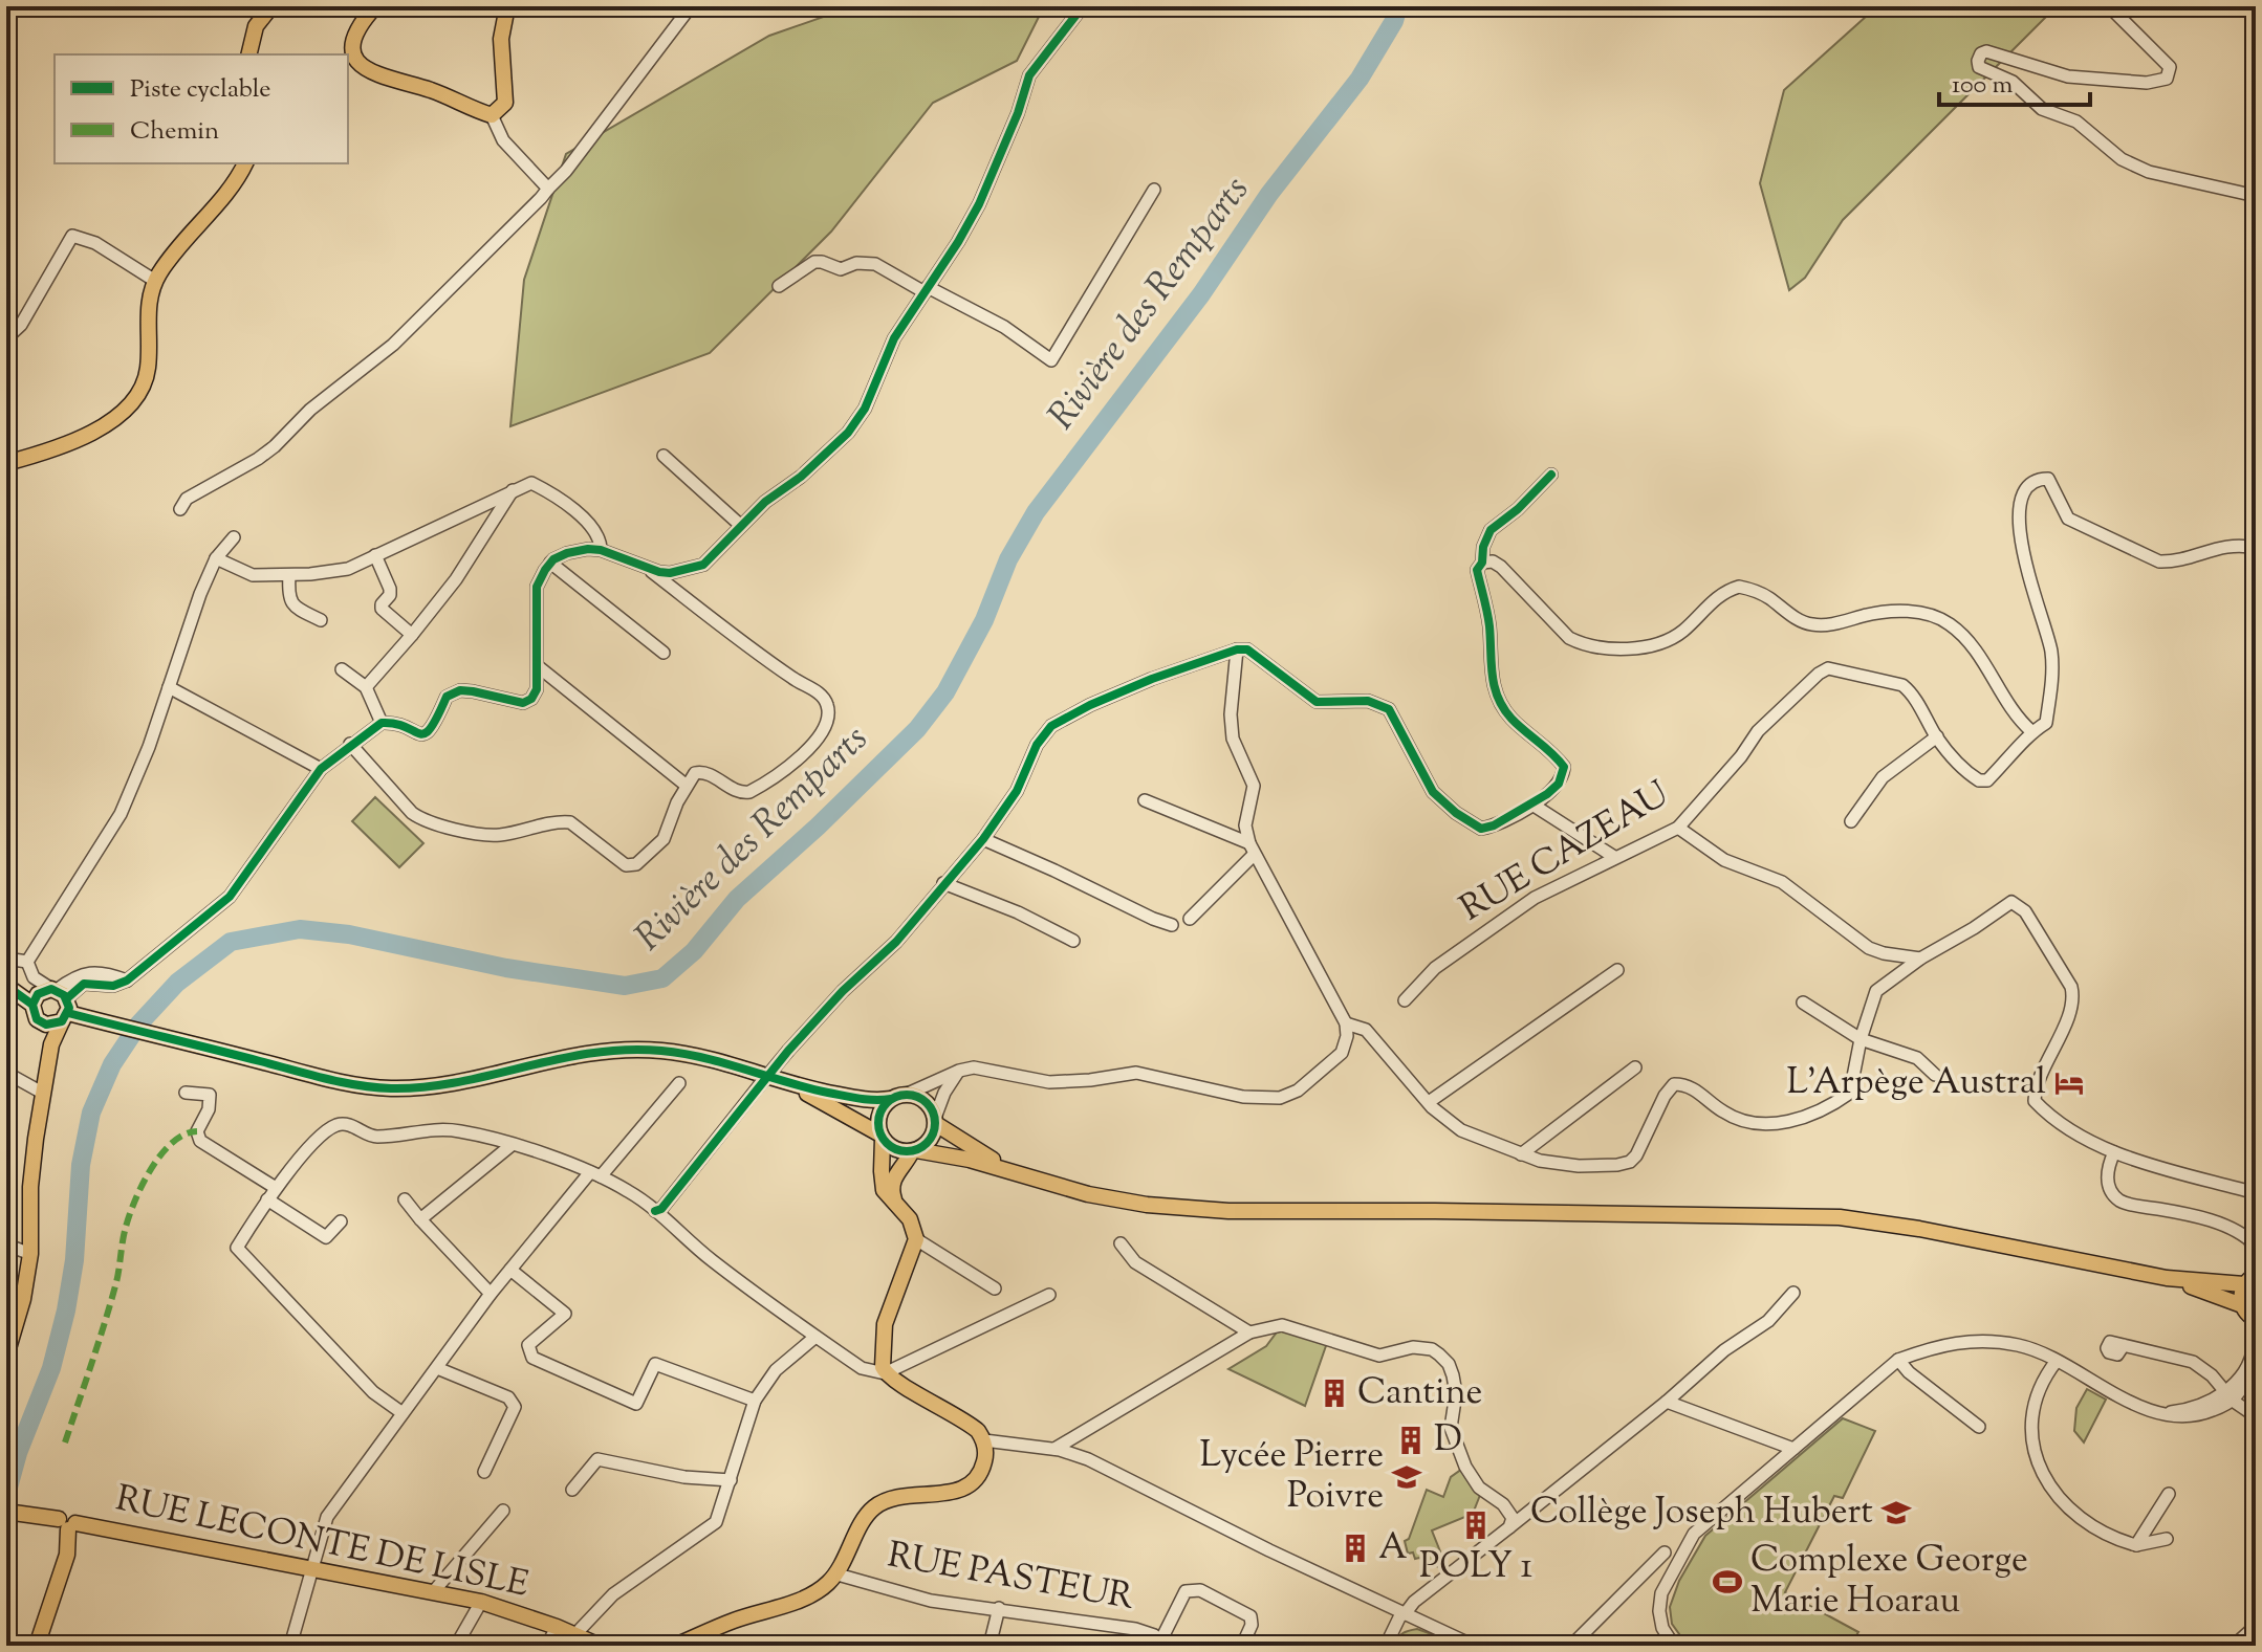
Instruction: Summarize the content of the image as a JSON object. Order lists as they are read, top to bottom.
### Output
{
  "streets": {
    "main road": ["RUE LECONTE DE LISLE"],
    "street": ["RUE CAZEAU", "RUE PASTEUR"]
  },
  "water": ["Rivière des Remparts"],
  "places": {
    "hotel": ["L'Arpège Austral"],
    "building": [
      "Cantine",
      "D",
      "POLY 1",
      "A"
    ],
    "school or university": ["Lycée Pierre Poivre", "Collège Joseph Hubert"],
    "sports": ["Complexe George Marie Hoarau"]
  },
  "legend": ["Piste cyclable", "Chemin"],
  "scale_bar": "100 m"
}
